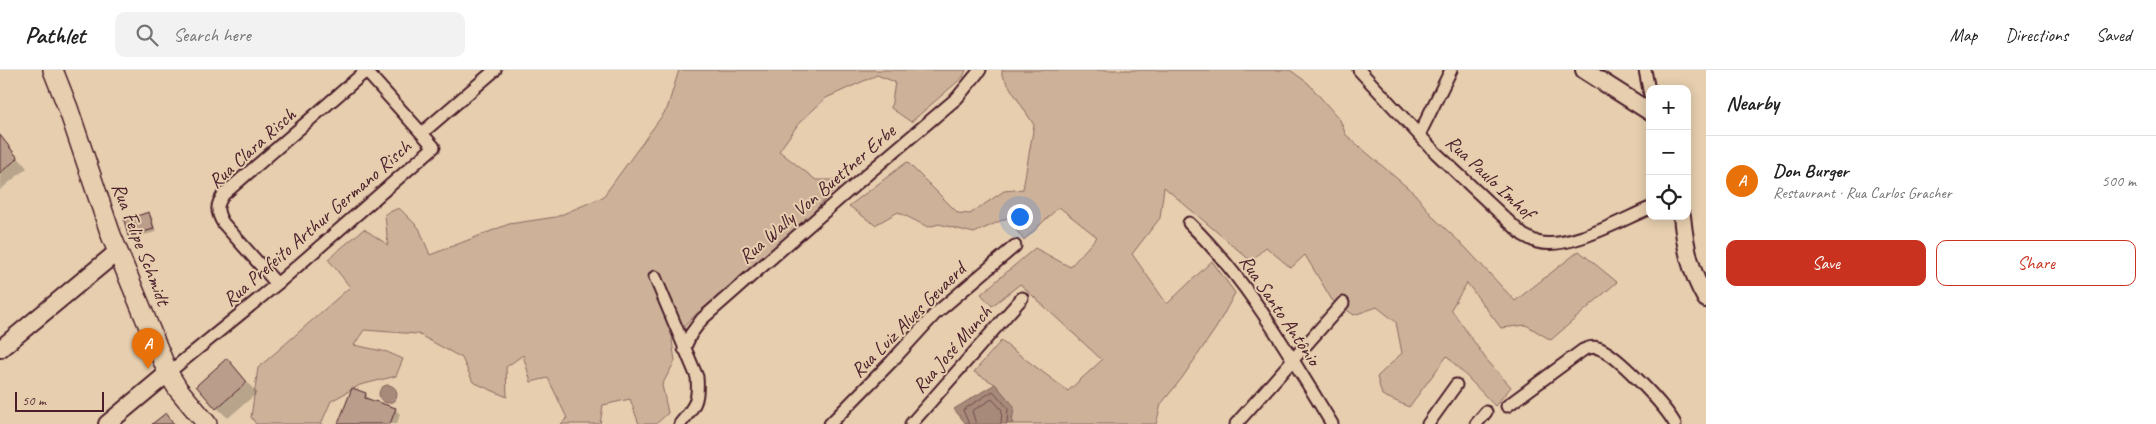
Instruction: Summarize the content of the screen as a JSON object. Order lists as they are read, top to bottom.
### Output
{
  "streets": {
    "main road": ["Rua Felipe Schmidt"],
    "street": [
      "Rua Clara Risch",
      "Rua Paulo Imhof",
      "Rua Wally Von Buettner Erbe",
      "Rua Prefeito Arthur Germano Risch",
      "Rua Santo Antônio",
      "Rua Luiz Alves Gevaerd",
      "Rua José Munch"
    ]
  },
  "crossings": [
    ["Rua Clara Risch", "Rua Prefeito Arthur Germano Risch"],
    ["Rua Prefeito Arthur Germano Risch", "Rua Felipe Schmidt"]
  ],
  "scale_bar": "50 m",
  "page": {
    "header": "Pathlet",
    "search": "Search here",
    "nav": ["Map", "Directions", "Saved"],
    "heading": "Nearby",
    "map_buttons": ["+", "−"],
    "list": [
      {
        "mark": "A",
        "name": "Don Burger",
        "note": "Restaurant · Rua Carlos Gracher",
        "value": "500 m"
      }
    ],
    "buttons": ["Save", "Share"],
    "pins": "A",
    "scale": "50 m"
  }
}
